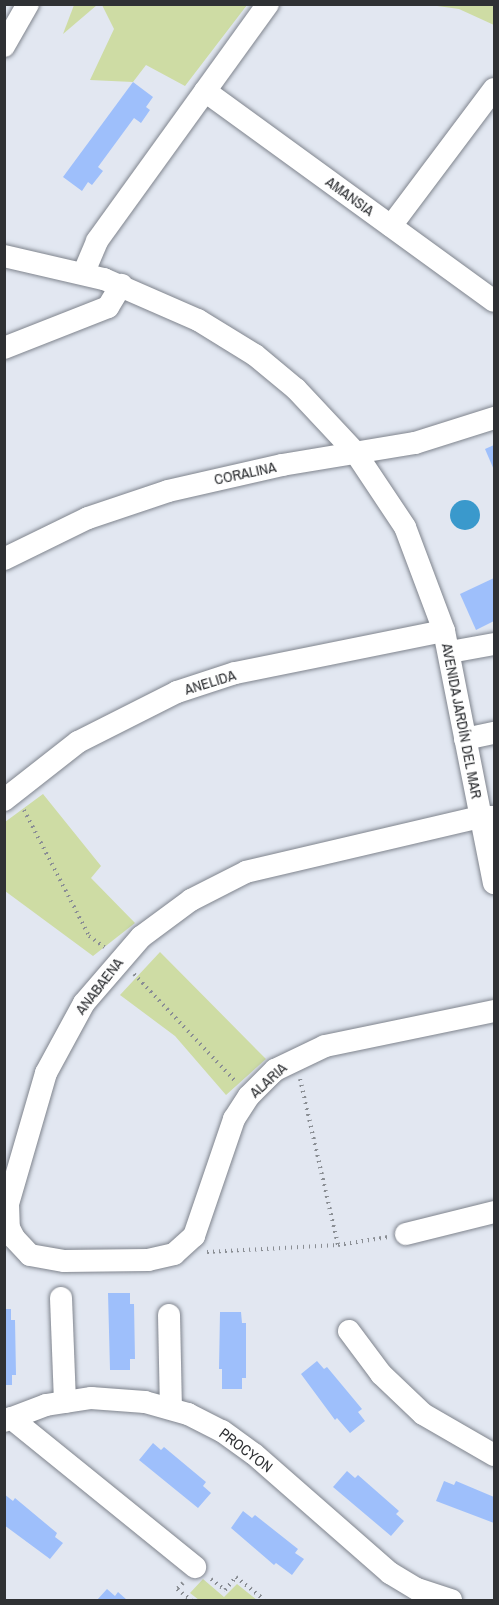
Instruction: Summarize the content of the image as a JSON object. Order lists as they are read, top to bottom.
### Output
{
  "streets": {
    "street": [
      "AMANSIA",
      "CORALINA",
      "ANELIDA",
      "AVENIDA JARDÍN DEL MAR",
      "ANABAENA",
      "ALARIA",
      "PROCYON"
    ]
  },
  "crossings": [
    ["CORALINA", "AVENIDA JARDÍN DEL MAR"],
    ["ANELIDA", "AVENIDA JARDÍN DEL MAR"],
    ["AVENIDA JARDÍN DEL MAR", "ANABAENA"],
    ["ANABAENA", "ALARIA"]
  ]
}
